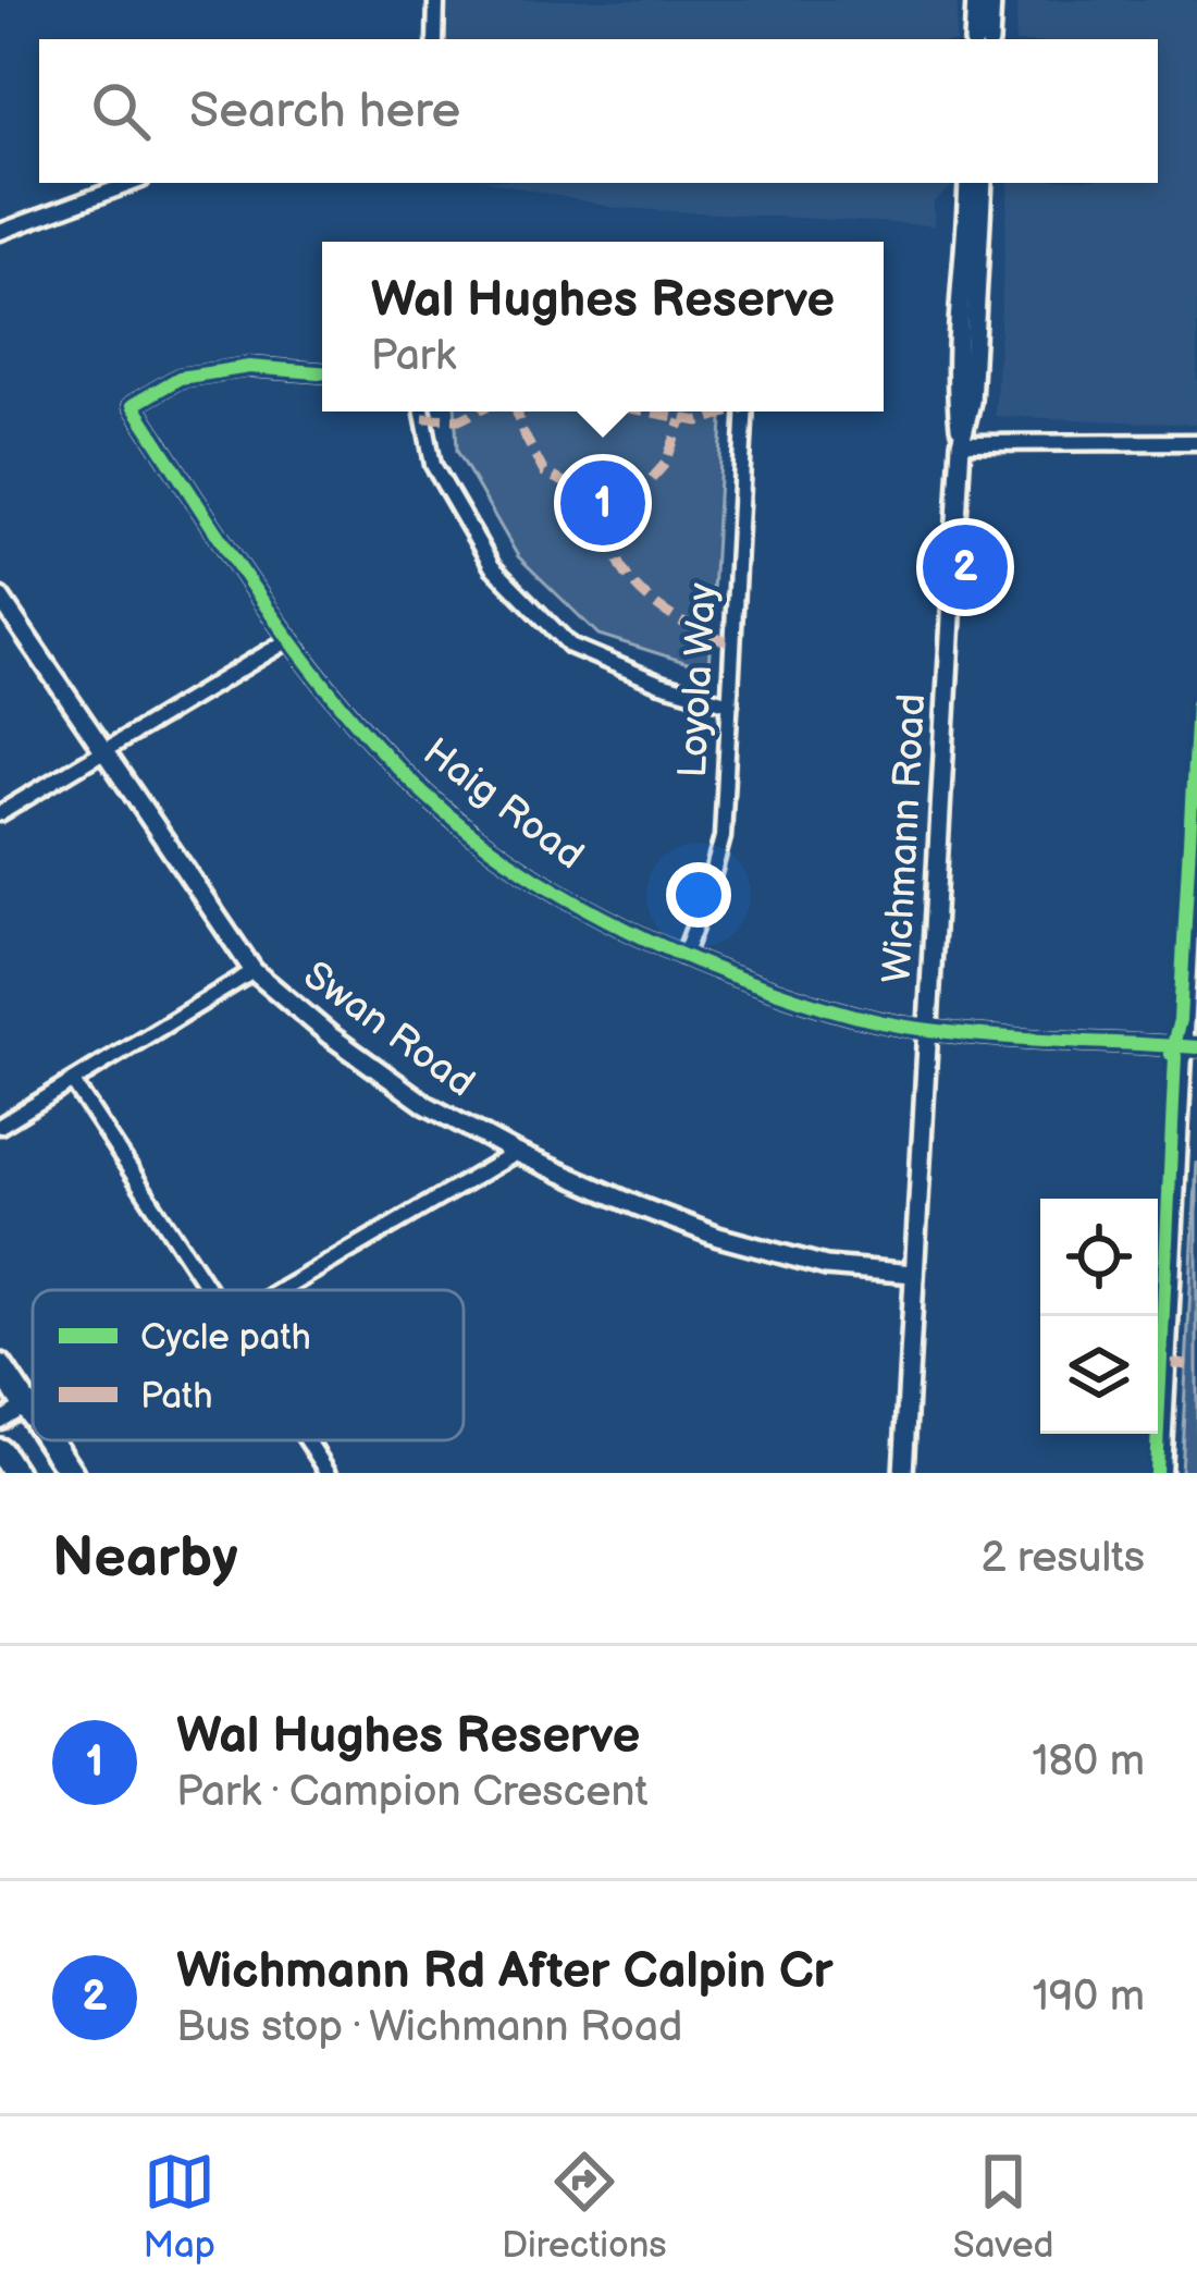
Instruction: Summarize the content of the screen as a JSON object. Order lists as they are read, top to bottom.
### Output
{
  "streets": {
    "street": [
      "Loyola Way",
      "Haig Road",
      "Wichmann Road",
      "Swan Road"
    ]
  },
  "crossings": [
    ["Loyola Way", "Haig Road"],
    ["Haig Road", "Wichmann Road"],
    ["Wichmann Road", "Swan Road"]
  ],
  "legend": ["Cycle path", "Path"],
  "page": {
    "search": "Search here",
    "popup": ["Wal Hughes Reserve", "Park"],
    "pins": ["1", "2"],
    "heading": ["Nearby", "2 results"],
    "list": [
      {
        "mark": "1",
        "name": "Wal Hughes Reserve",
        "note": "Park · Campion Crescent",
        "value": "180 m"
      },
      {
        "mark": "2",
        "name": "Wichmann Rd After Calpin Cr",
        "note": "Bus stop · Wichmann Road",
        "value": "190 m"
      }
    ],
    "nav": ["Map", "Directions", "Saved"]
  }
}
